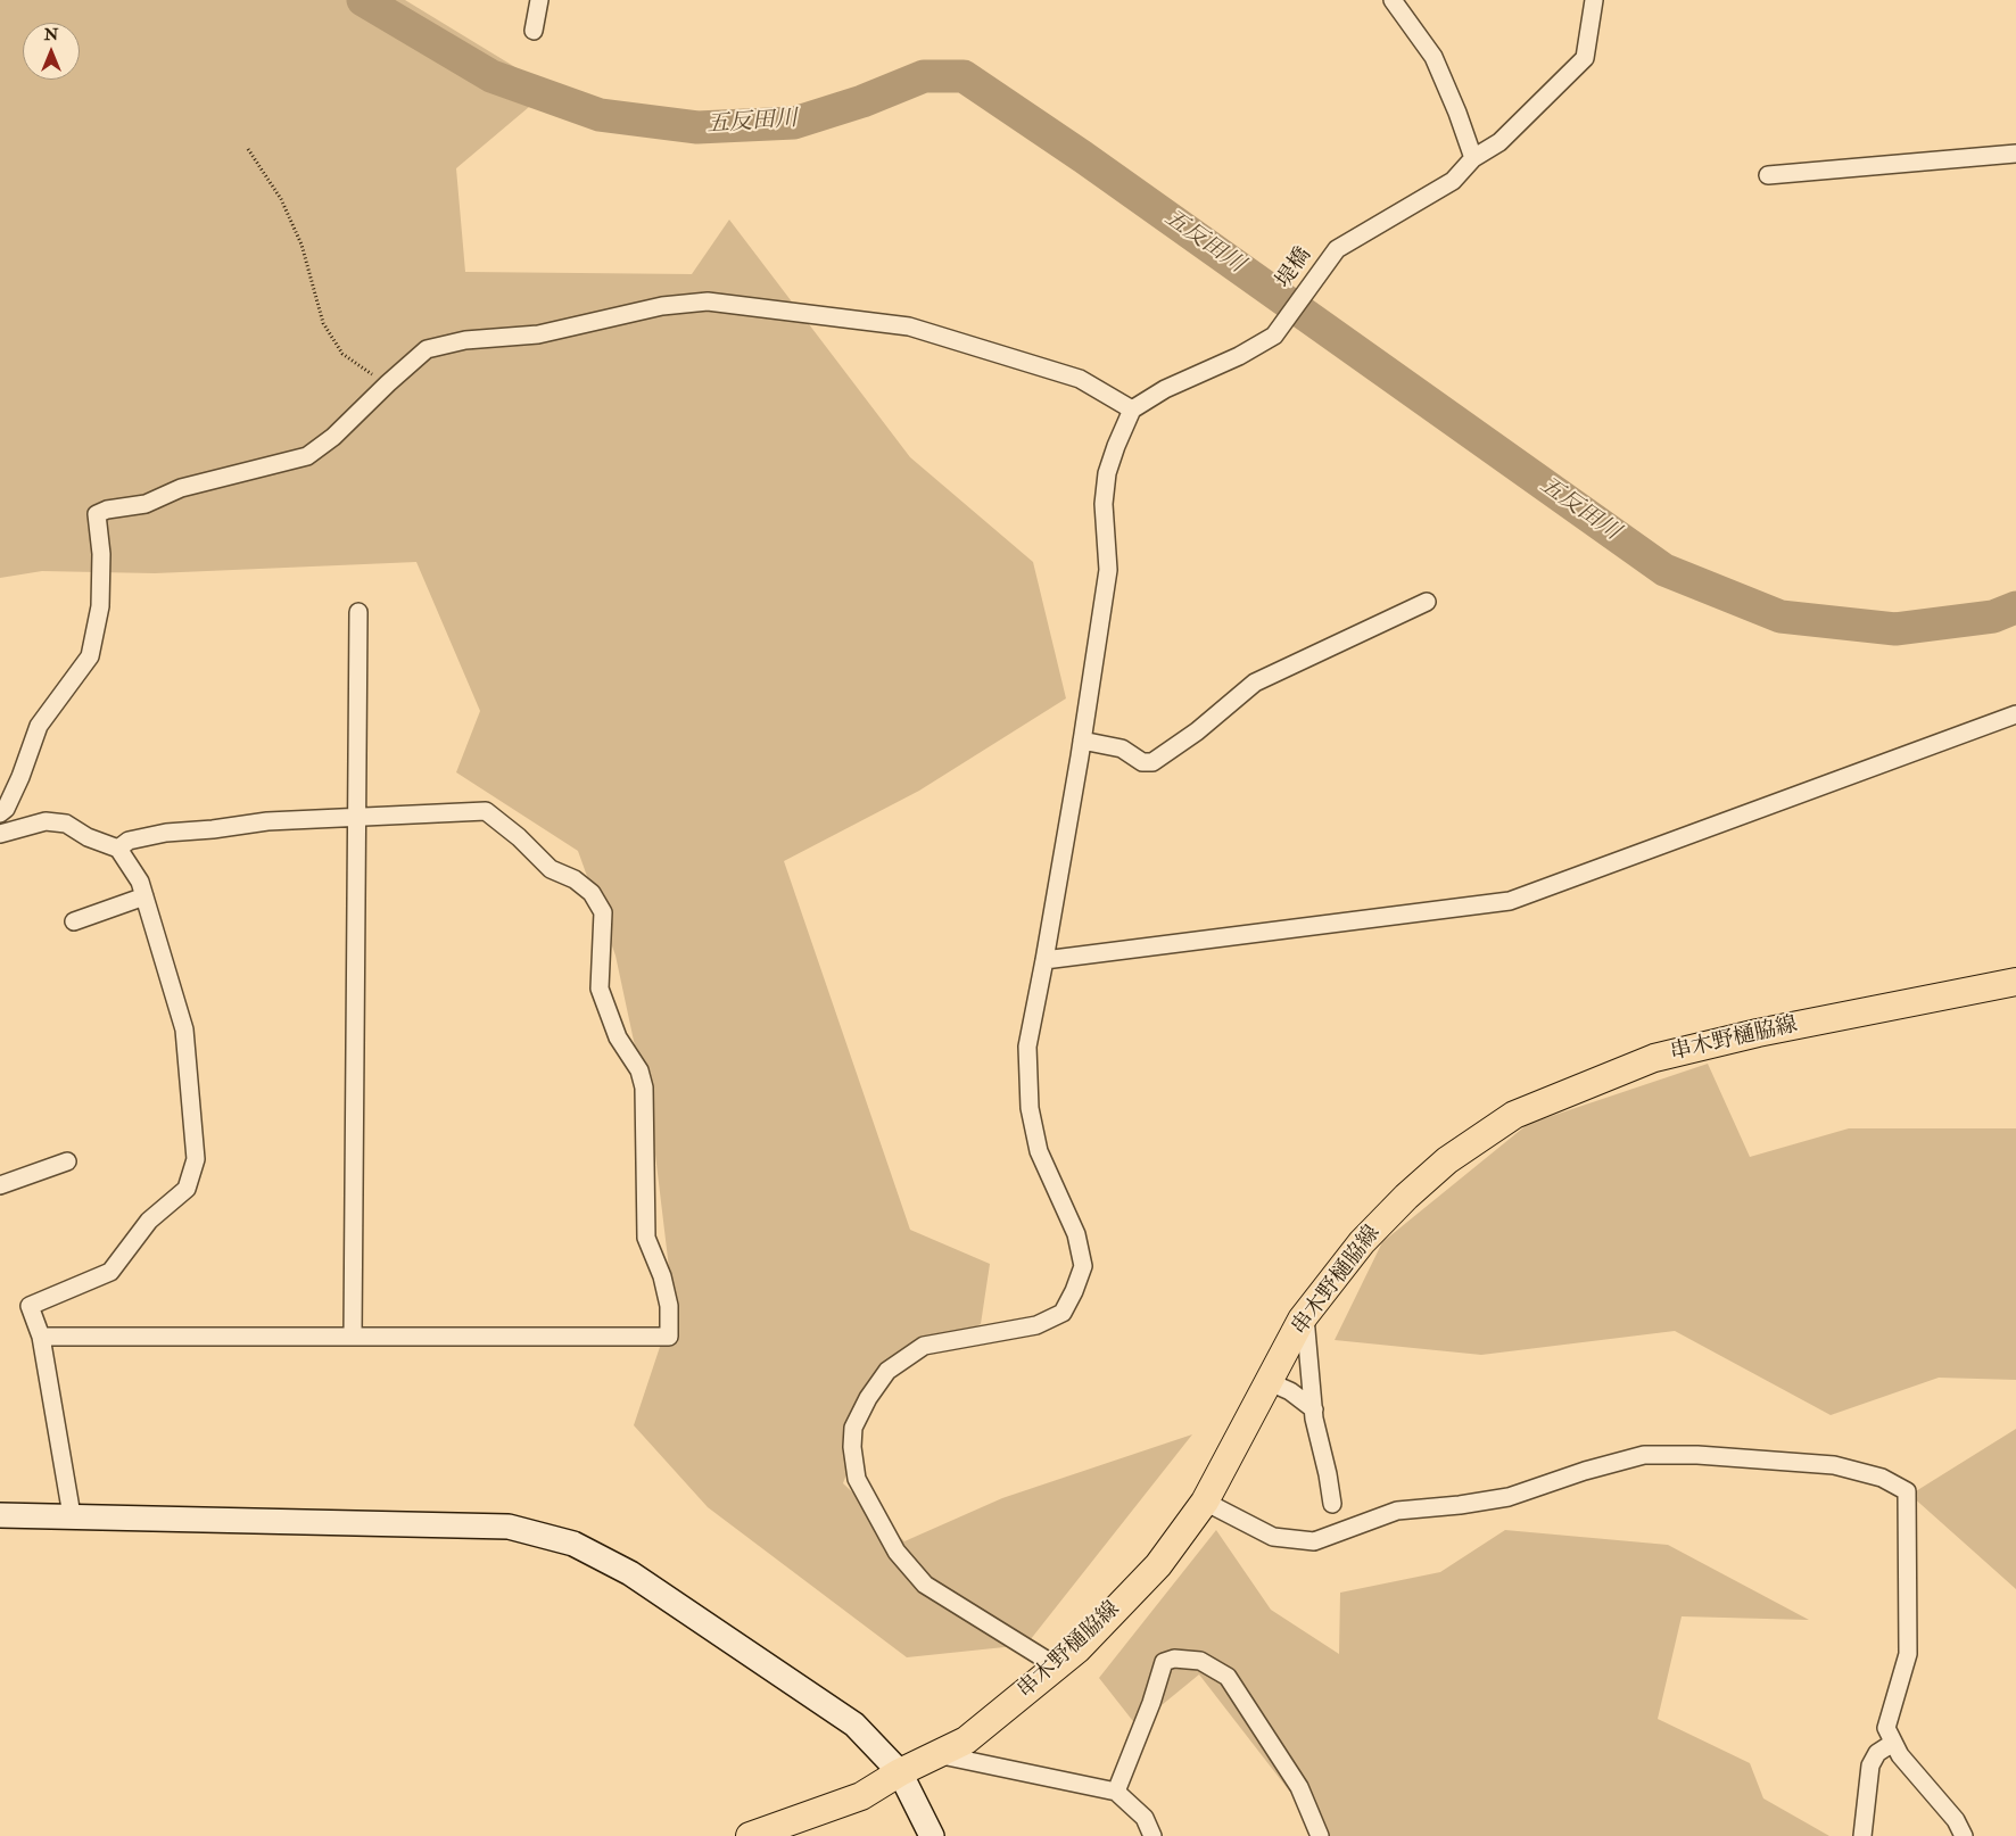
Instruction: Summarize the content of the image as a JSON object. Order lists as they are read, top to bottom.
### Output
{
  "streets": {
    "main road": ["串木野樋脇線"],
    "street": ["堤橋"]
  },
  "water": ["五反田川"],
  "north": "top"
}
